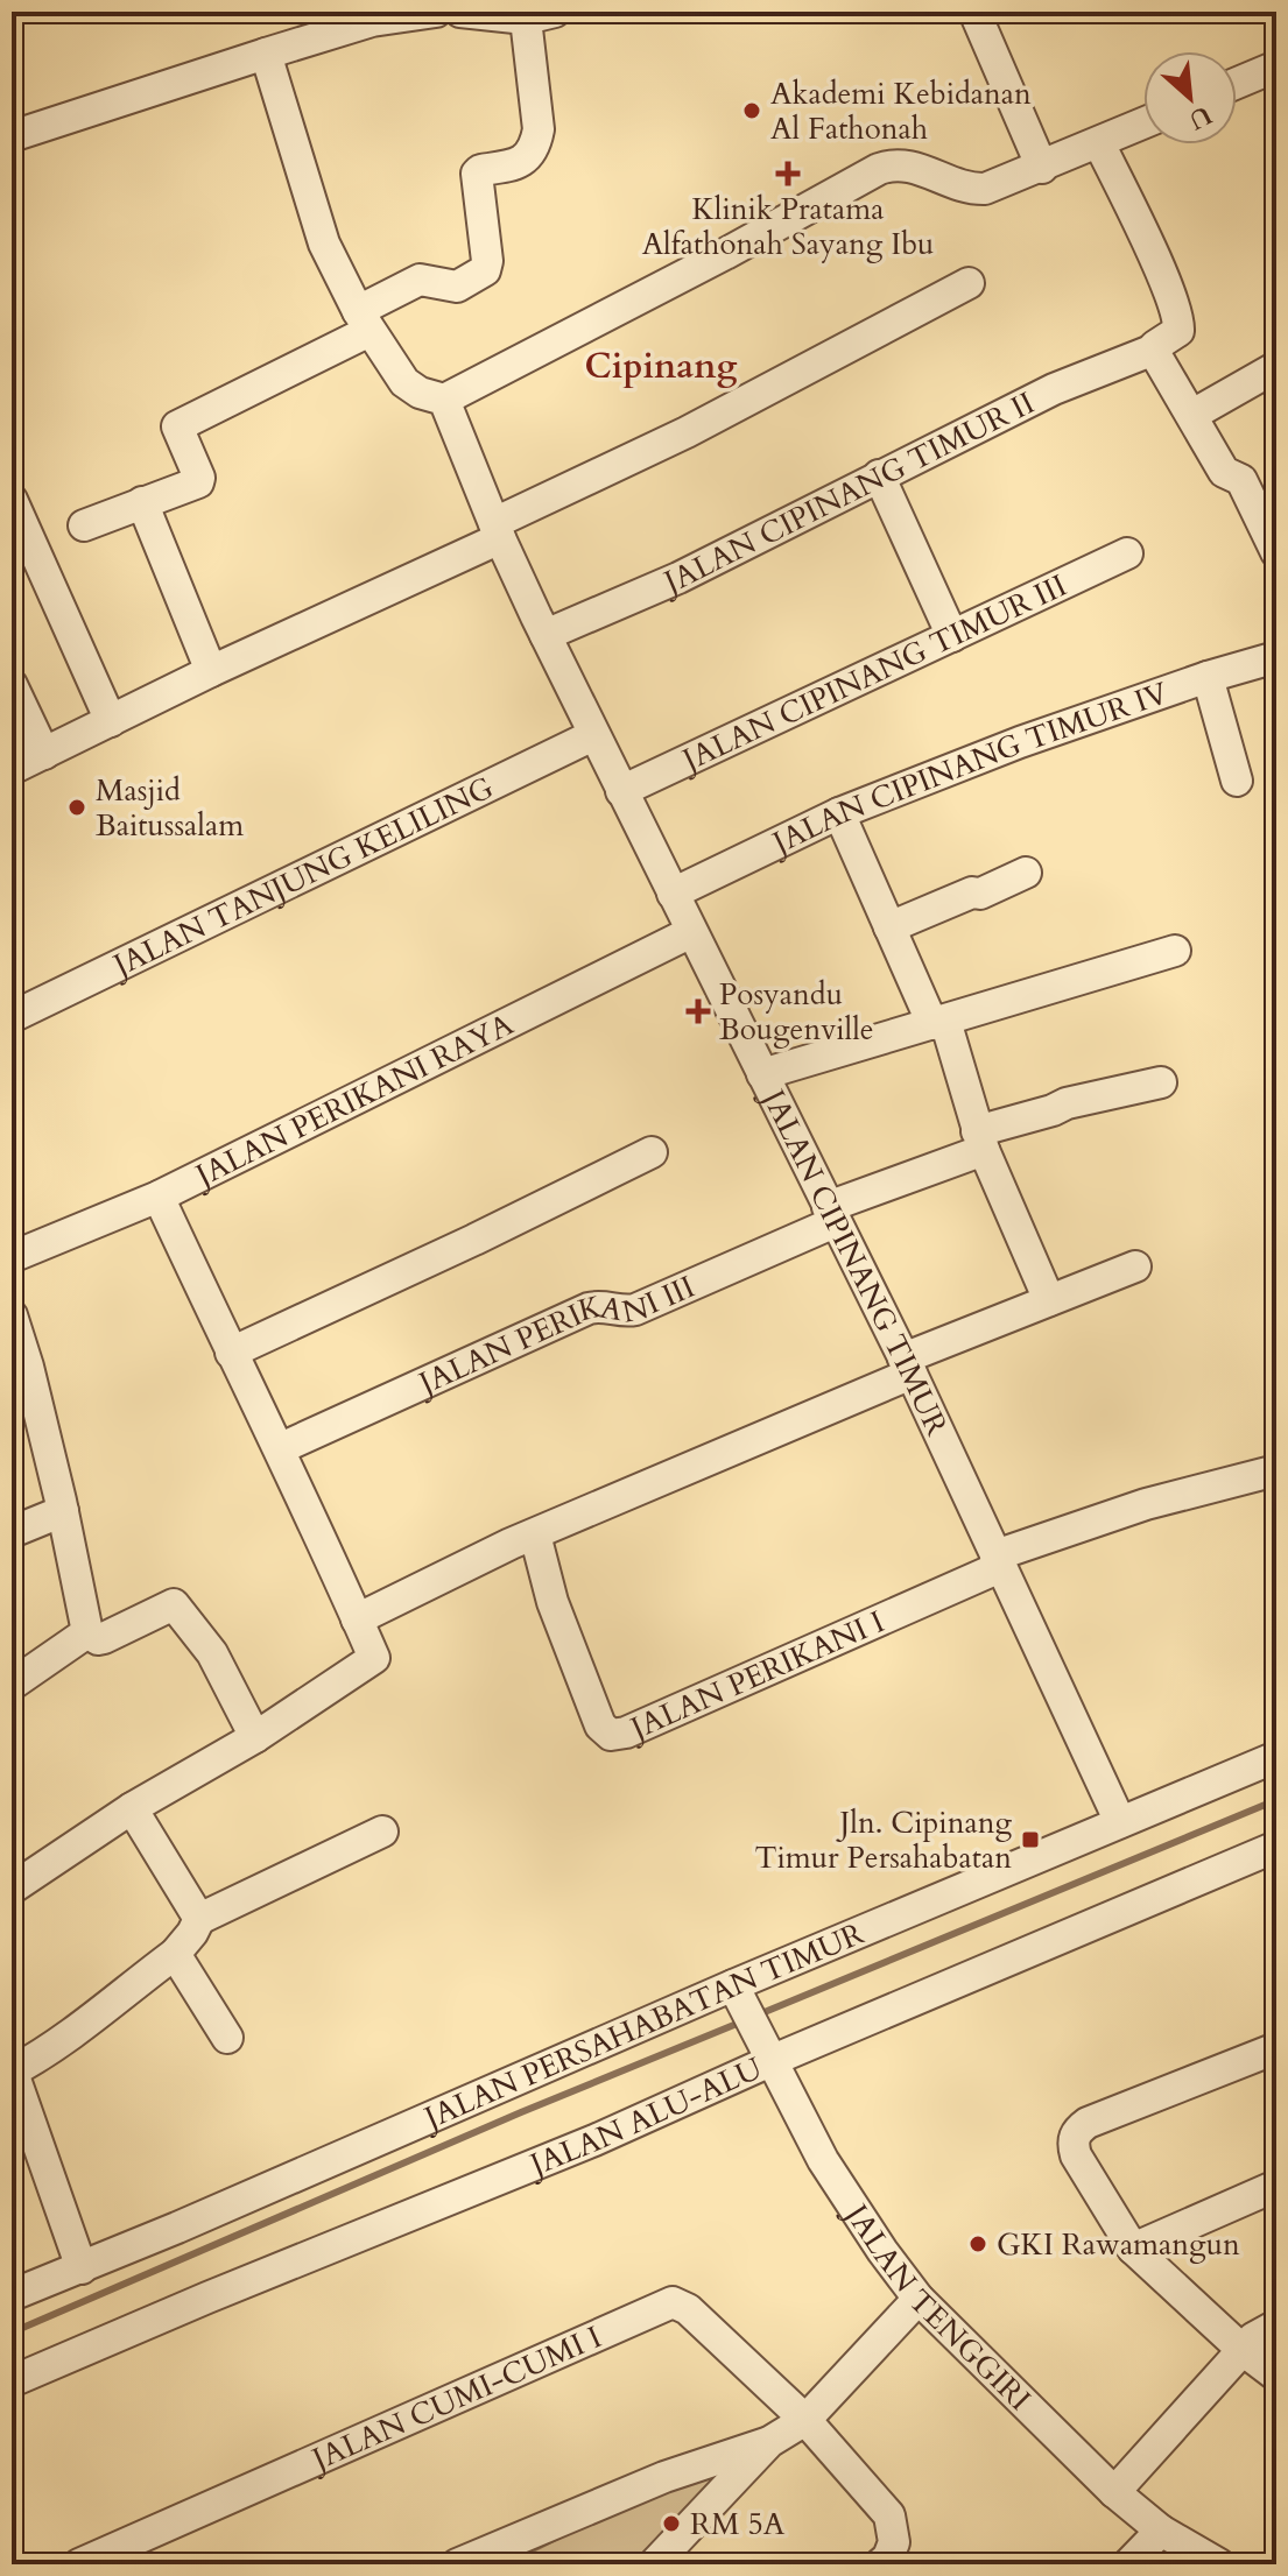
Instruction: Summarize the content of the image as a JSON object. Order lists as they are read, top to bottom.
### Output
{
  "streets": {
    "street": [
      "JALAN CIPINANG TIMUR II",
      "JALAN CIPINANG TIMUR III",
      "JALAN CIPINANG TIMUR IV",
      "JALAN TANJUNG KELILING",
      "JALAN PERIKANI RAYA",
      "JALAN CIPINANG TIMUR",
      "JALAN PERIKANI III",
      "JALAN PERIKANI I",
      "JALAN PERSAHABATAN TIMUR",
      "JALAN ALU-ALU",
      "JALAN TENGGIRI",
      "JALAN CUMI-CUMI I"
    ]
  },
  "crossings": [
    ["JALAN CIPINANG TIMUR II", "JALAN CIPINANG TIMUR"],
    ["JALAN CIPINANG TIMUR III", "JALAN CIPINANG TIMUR"],
    ["JALAN CIPINANG TIMUR IV", "JALAN CIPINANG TIMUR"],
    ["JALAN TANJUNG KELILING", "JALAN CIPINANG TIMUR"],
    ["JALAN PERIKANI RAYA", "JALAN CIPINANG TIMUR"],
    ["JALAN CIPINANG TIMUR", "JALAN PERIKANI III"],
    ["JALAN CIPINANG TIMUR", "JALAN PERIKANI I"],
    ["JALAN CIPINANG TIMUR", "JALAN PERSAHABATAN TIMUR"],
    ["JALAN PERSAHABATAN TIMUR", "JALAN TENGGIRI"],
    ["JALAN ALU-ALU", "JALAN TENGGIRI"]
  ],
  "districts": ["Cipinang"],
  "places": {
    "other": [
      "Akademi Kebidanan Al Fathonah",
      "Masjid Baitussalam",
      "GKI Rawamangun",
      "RM 5A"
    ],
    "health": ["Klinik Pratama Alfathonah Sayang Ibu", "Posyandu Bougenville"],
    "transit": ["Jln. Cipinang Timur Persahabatan"]
  },
  "north": "bottom right"
}
